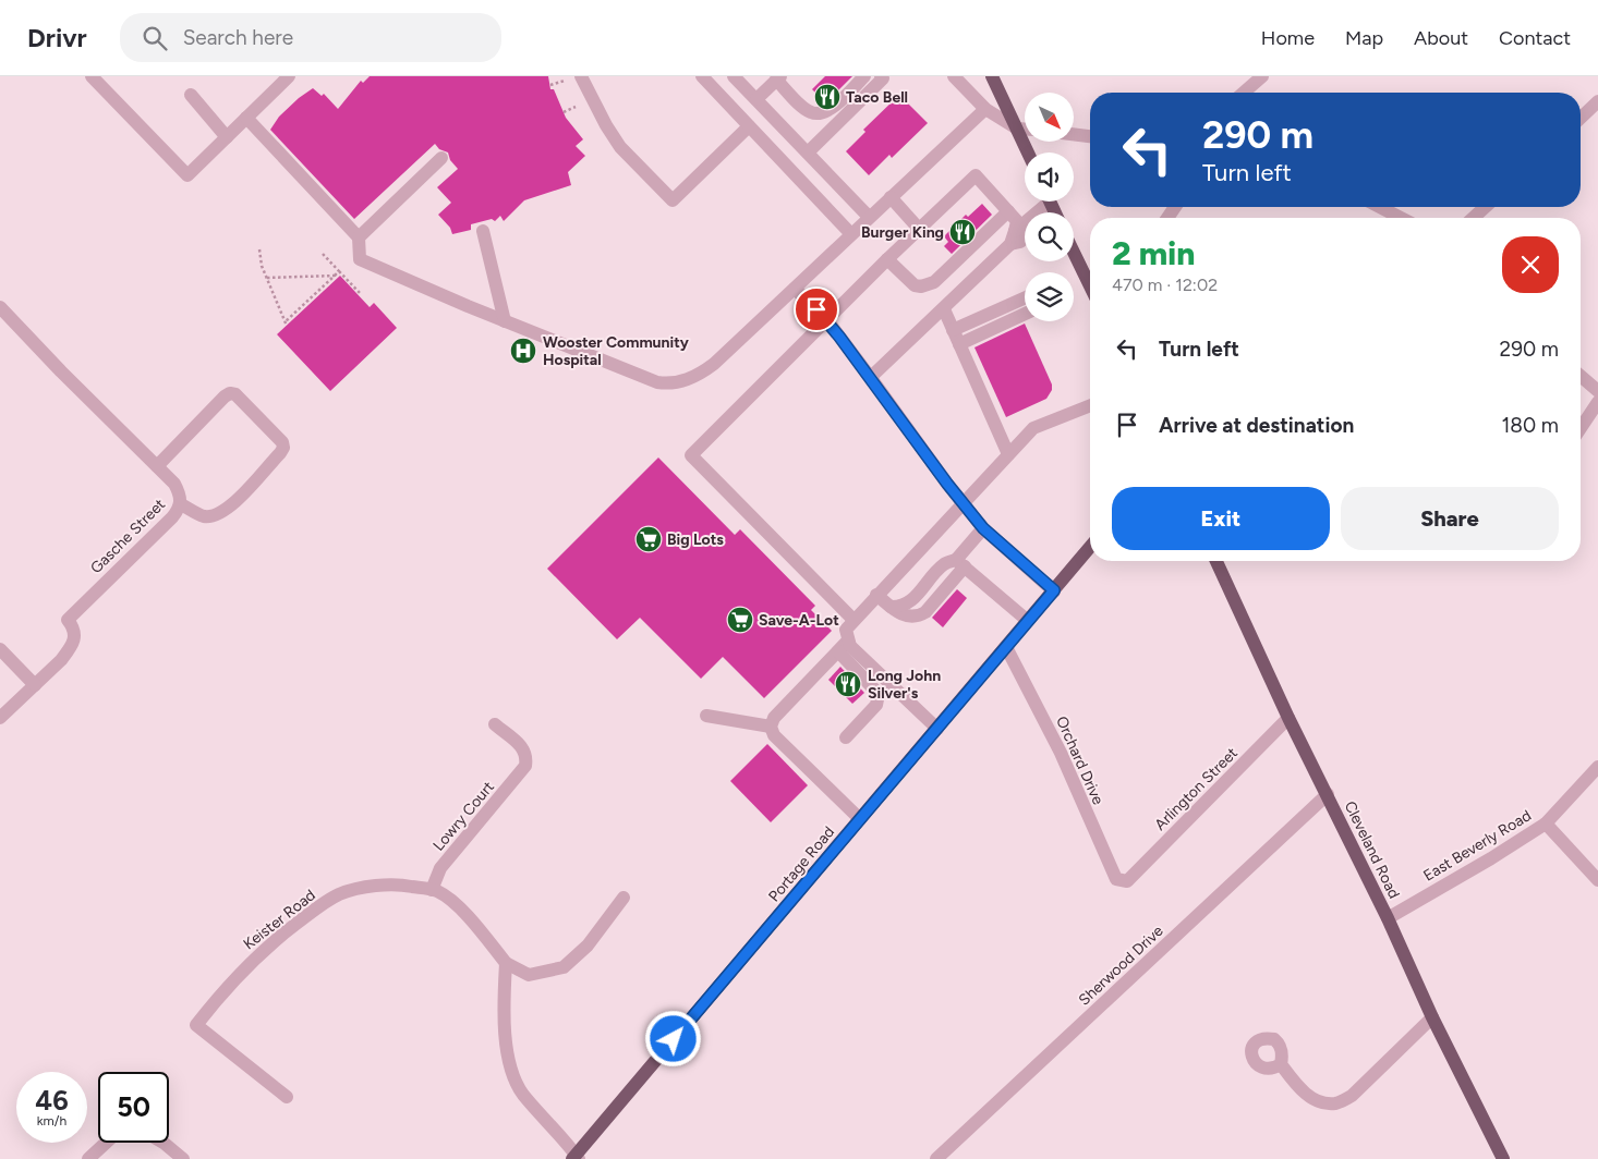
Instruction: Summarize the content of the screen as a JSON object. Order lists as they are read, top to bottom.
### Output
{
  "streets": {
    "main road": ["Cleveland Road", "Portage Road"],
    "street": [
      "Gasche Street",
      "Orchard Drive",
      "Arlington Street",
      "Lowry Court",
      "East Beverly Road",
      "Keister Road",
      "Sherwood Drive"
    ]
  },
  "crossings": [
    ["Orchard Drive", "Arlington Street"],
    ["Orchard Drive", "Portage Road"],
    ["Arlington Street", "Cleveland Road"],
    ["Lowry Court", "Keister Road"],
    ["East Beverly Road", "Cleveland Road"],
    ["Cleveland Road", "Sherwood Drive"]
  ],
  "places": {
    "restaurant": ["Taco Bell", "Burger King", "Long John Silver's"],
    "hospital": ["Wooster Community Hospital"],
    "supermarket": ["Big Lots", "Save-A-Lot"]
  },
  "north": "bottom right",
  "page": {
    "header": "Drivr",
    "search": "Search here",
    "nav": [
      "Home",
      "Map",
      "About",
      "Contact"
    ],
    "turn": ["290 m", "Turn left"],
    "heading": ["2 min", "470 m · 12:02"],
    "list": [
      {
        "name": "Turn left",
        "value": "290 m"
      },
      {
        "name": "Arrive at destination",
        "value": "180 m"
      }
    ],
    "buttons": ["Exit", "Share"],
    "speed": "46 km/h",
    "limit": "50"
  }
}
